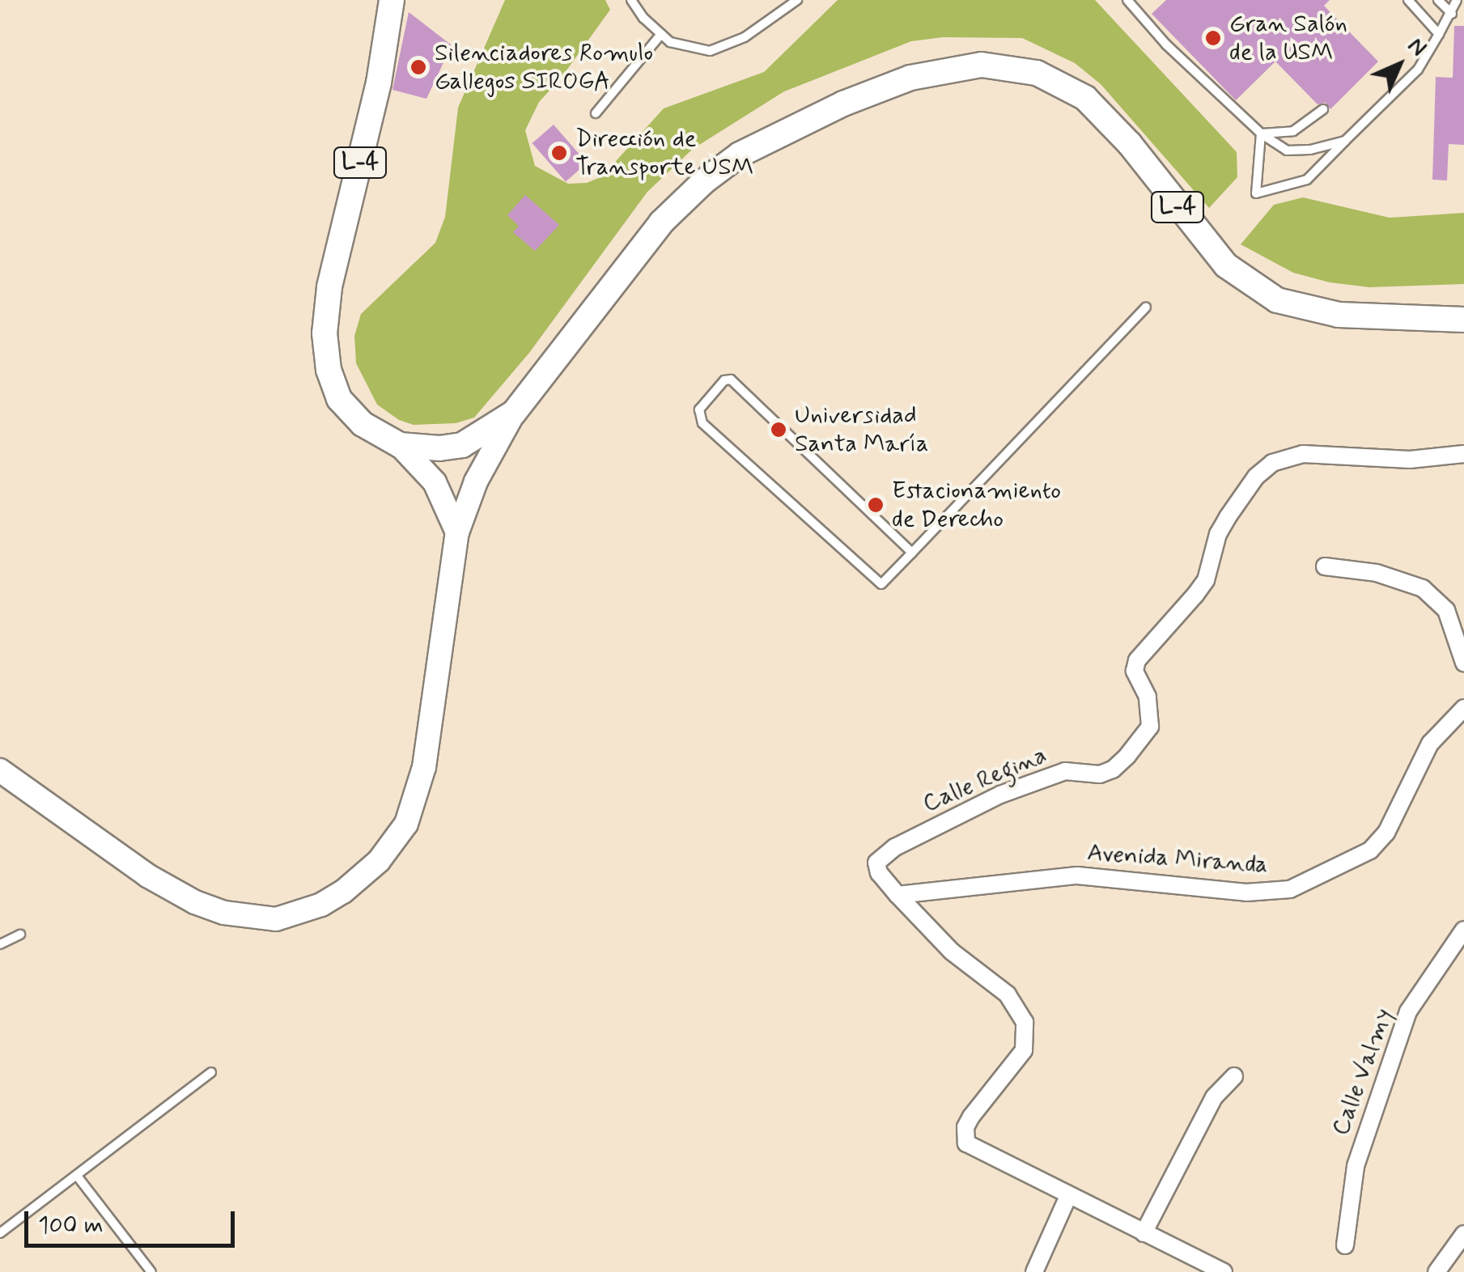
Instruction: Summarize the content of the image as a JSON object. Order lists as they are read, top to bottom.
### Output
{
  "streets": {
    "main road": ["L-4"],
    "street": ["Calle Regina", "Avenida Miranda", "Calle Valmy"]
  },
  "crossings": [
    ["Calle Regina", "Avenida Miranda"]
  ],
  "places": [
    "Gran Salón de la USM",
    "Silenciadores Romulo Gallegos SIROGA",
    "Dirección de Transporte USM",
    "Universidad Santa María",
    "Estacionamiento de Derecho"
  ],
  "scale_bar": "100 m",
  "north": "top right"
}
